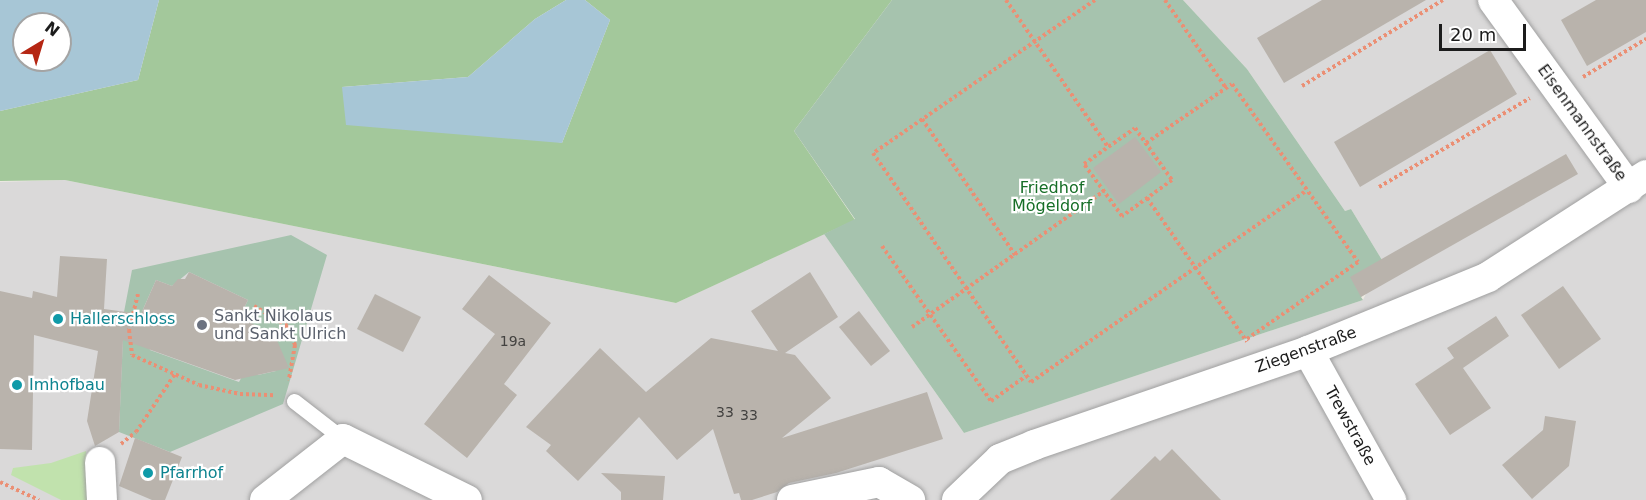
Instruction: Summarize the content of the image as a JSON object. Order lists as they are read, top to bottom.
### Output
{
  "streets": {
    "street": ["Eisenmannstraße", "Ziegenstraße", "Trewstraße"]
  },
  "crossings": [
    ["Eisenmannstraße", "Ziegenstraße"],
    ["Ziegenstraße", "Trewstraße"]
  ],
  "parks": ["Friedhof Mögeldorf"],
  "places": [
    "Hallerschloss",
    "Sankt Nikolaus und Sankt Ulrich",
    "Imhofbau",
    "Pfarrhof"
  ],
  "house_numbers": ["19a", "33", "33"],
  "scale_bar": "20 m",
  "north": "top right"
}
